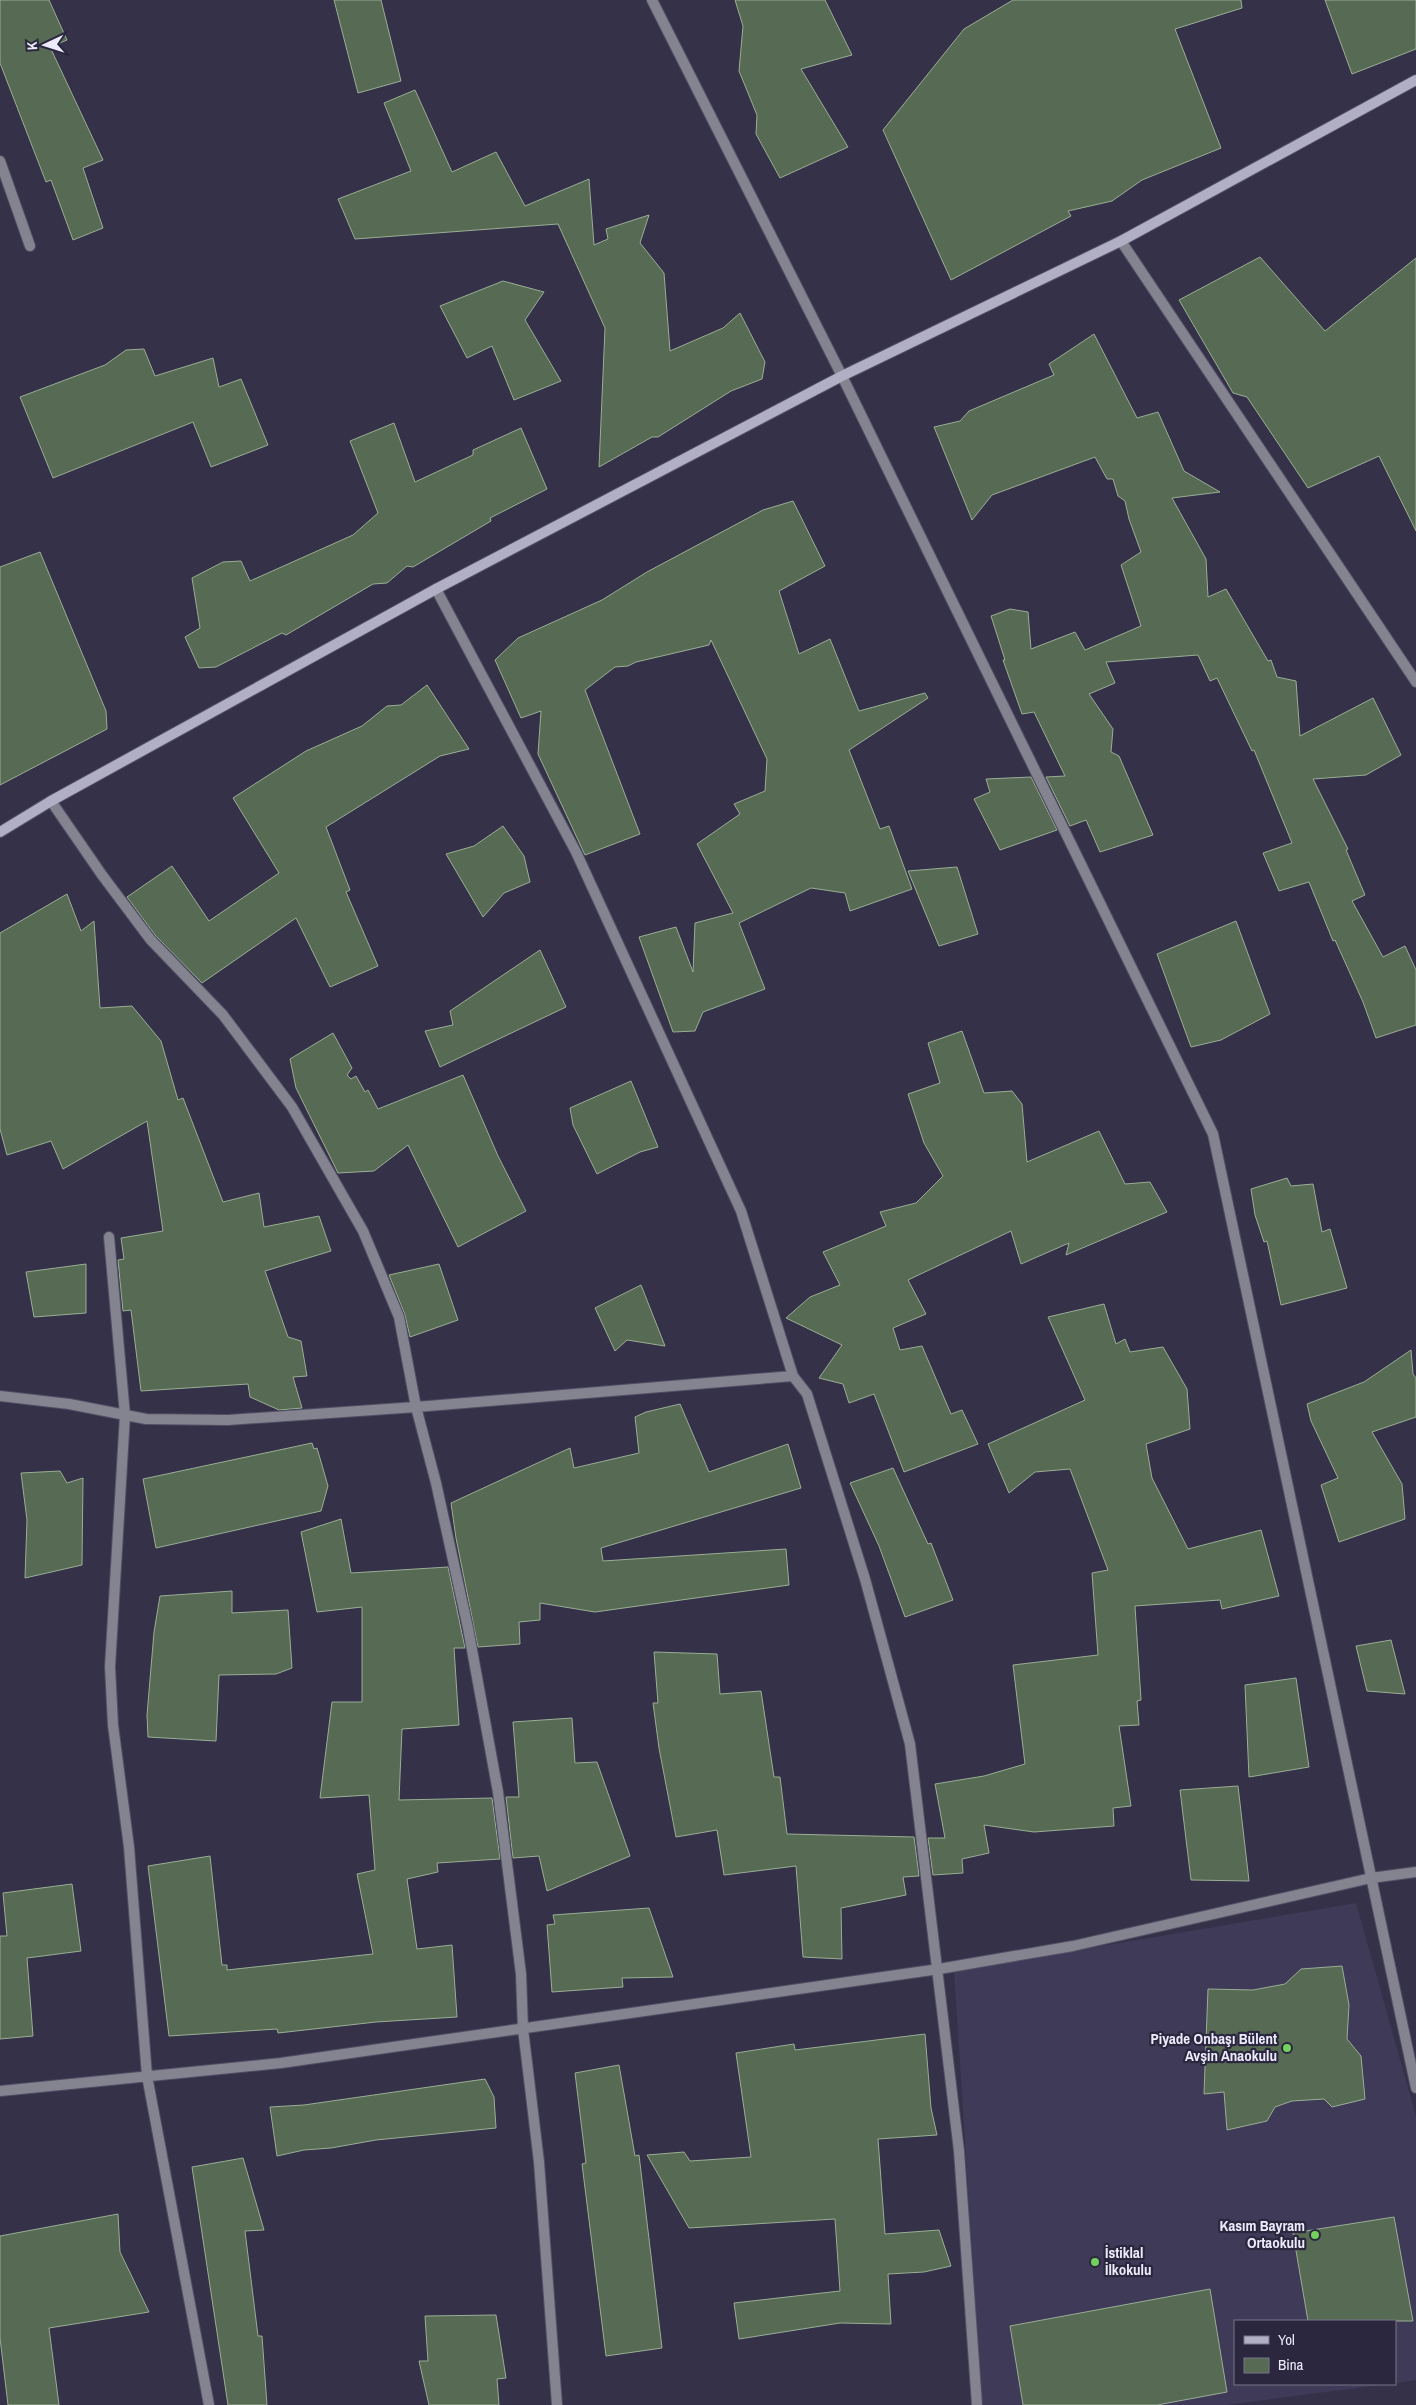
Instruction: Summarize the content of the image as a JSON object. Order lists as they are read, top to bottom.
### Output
{
  "places": ["Piyade Onbaşı Bülent Avşin Anaokulu", "Kasım Bayram Ortaokulu", "İstiklal İlkokulu"],
  "legend": ["Yol", "Bina"],
  "north": "left"
}
